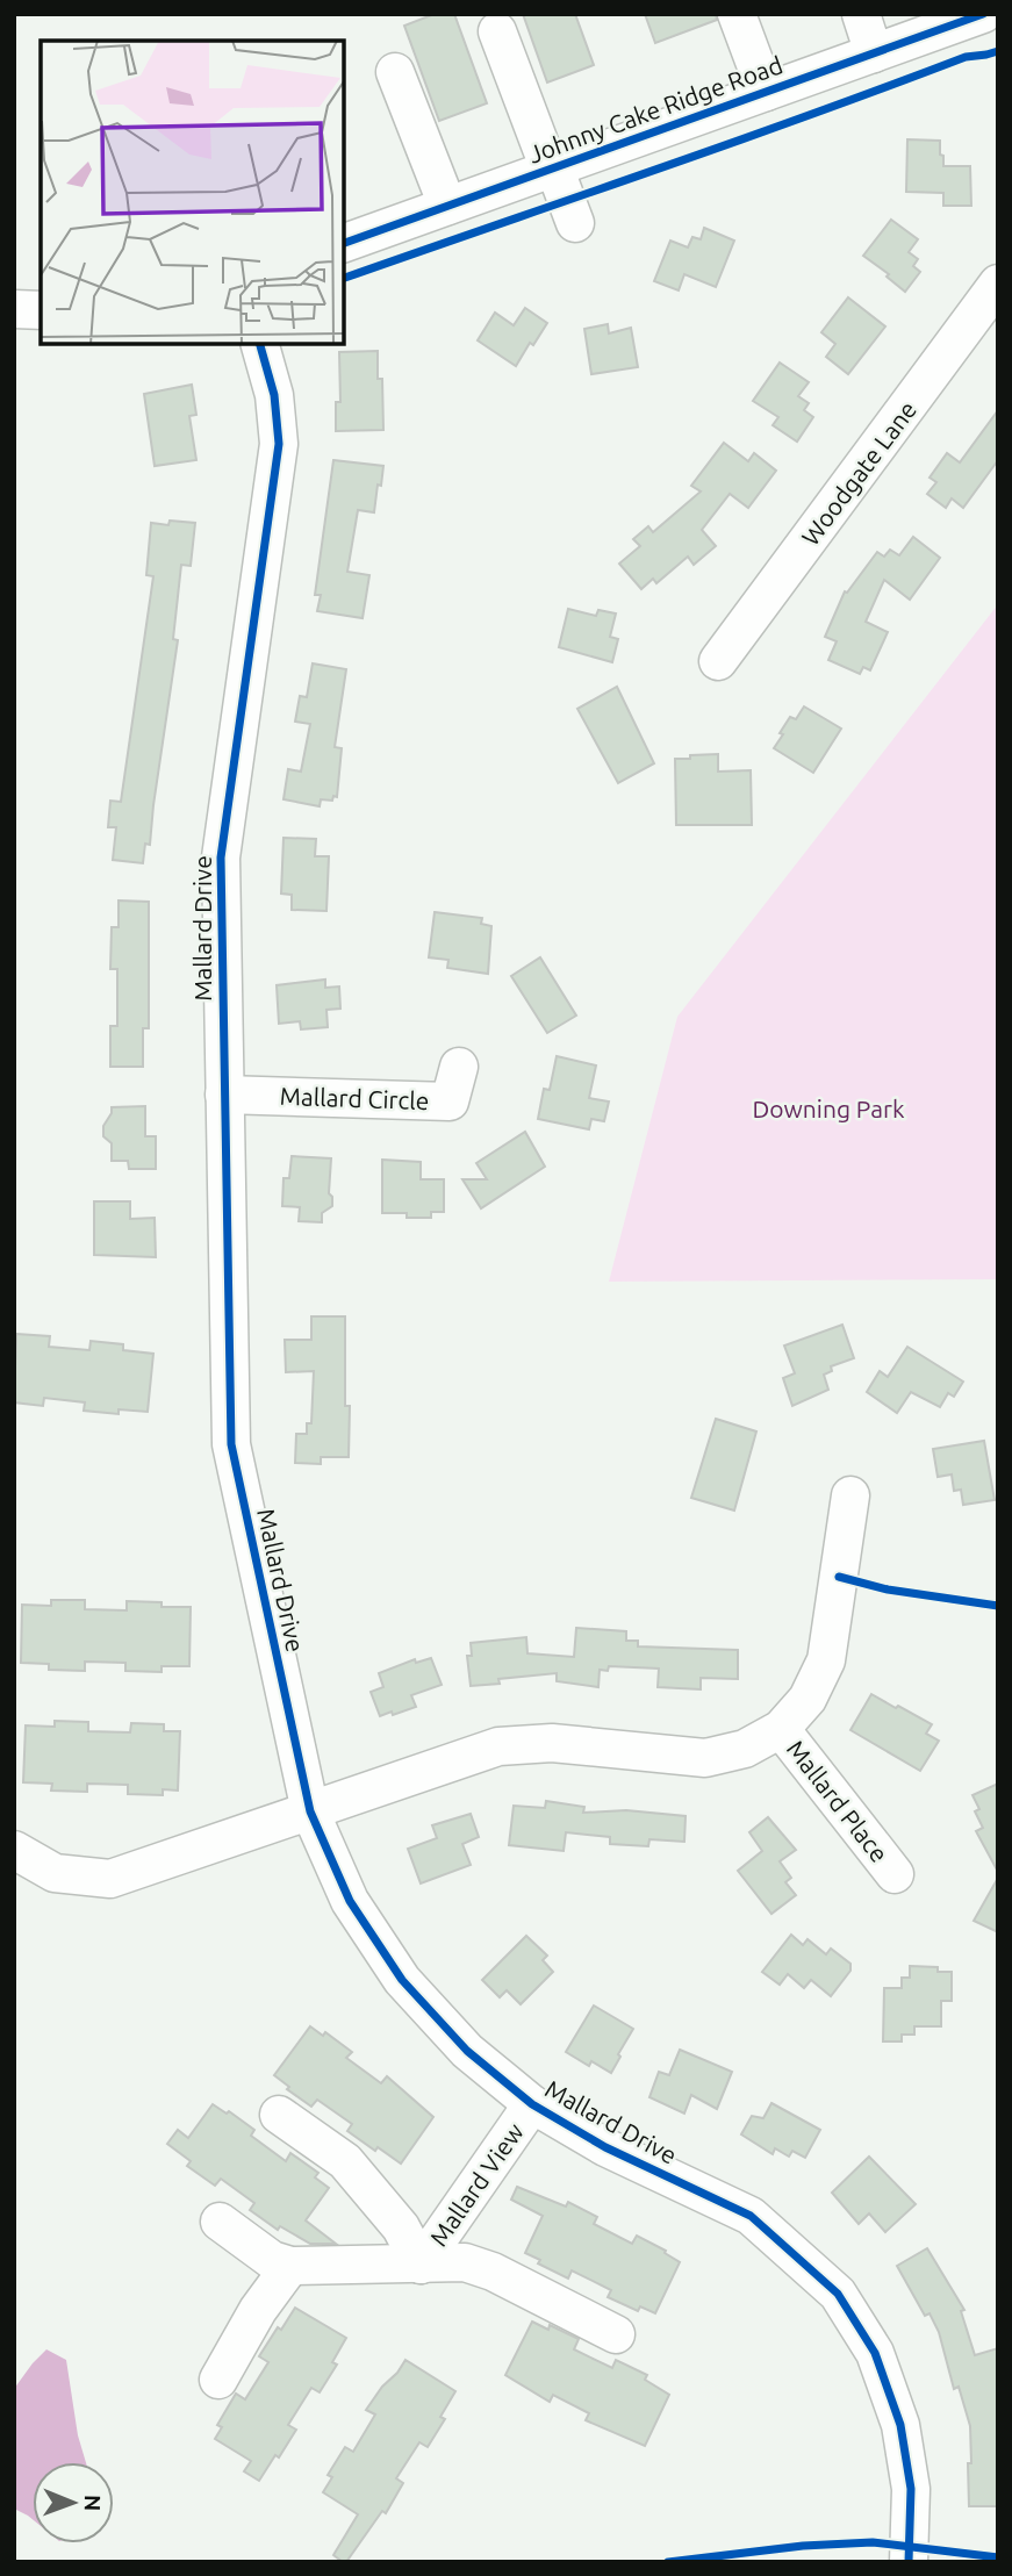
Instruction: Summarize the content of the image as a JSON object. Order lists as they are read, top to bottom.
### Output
{
  "streets": {
    "street": [
      "Johnny Cake Ridge Road",
      "Woodgate Lane",
      "Mallard Drive",
      "Mallard Circle",
      "Mallard Place",
      "Mallard View"
    ]
  },
  "crossings": [
    ["Mallard Drive", "Mallard Circle"],
    ["Mallard Drive", "Mallard View"]
  ],
  "parks": ["Downing Park"],
  "north": "right"
}
